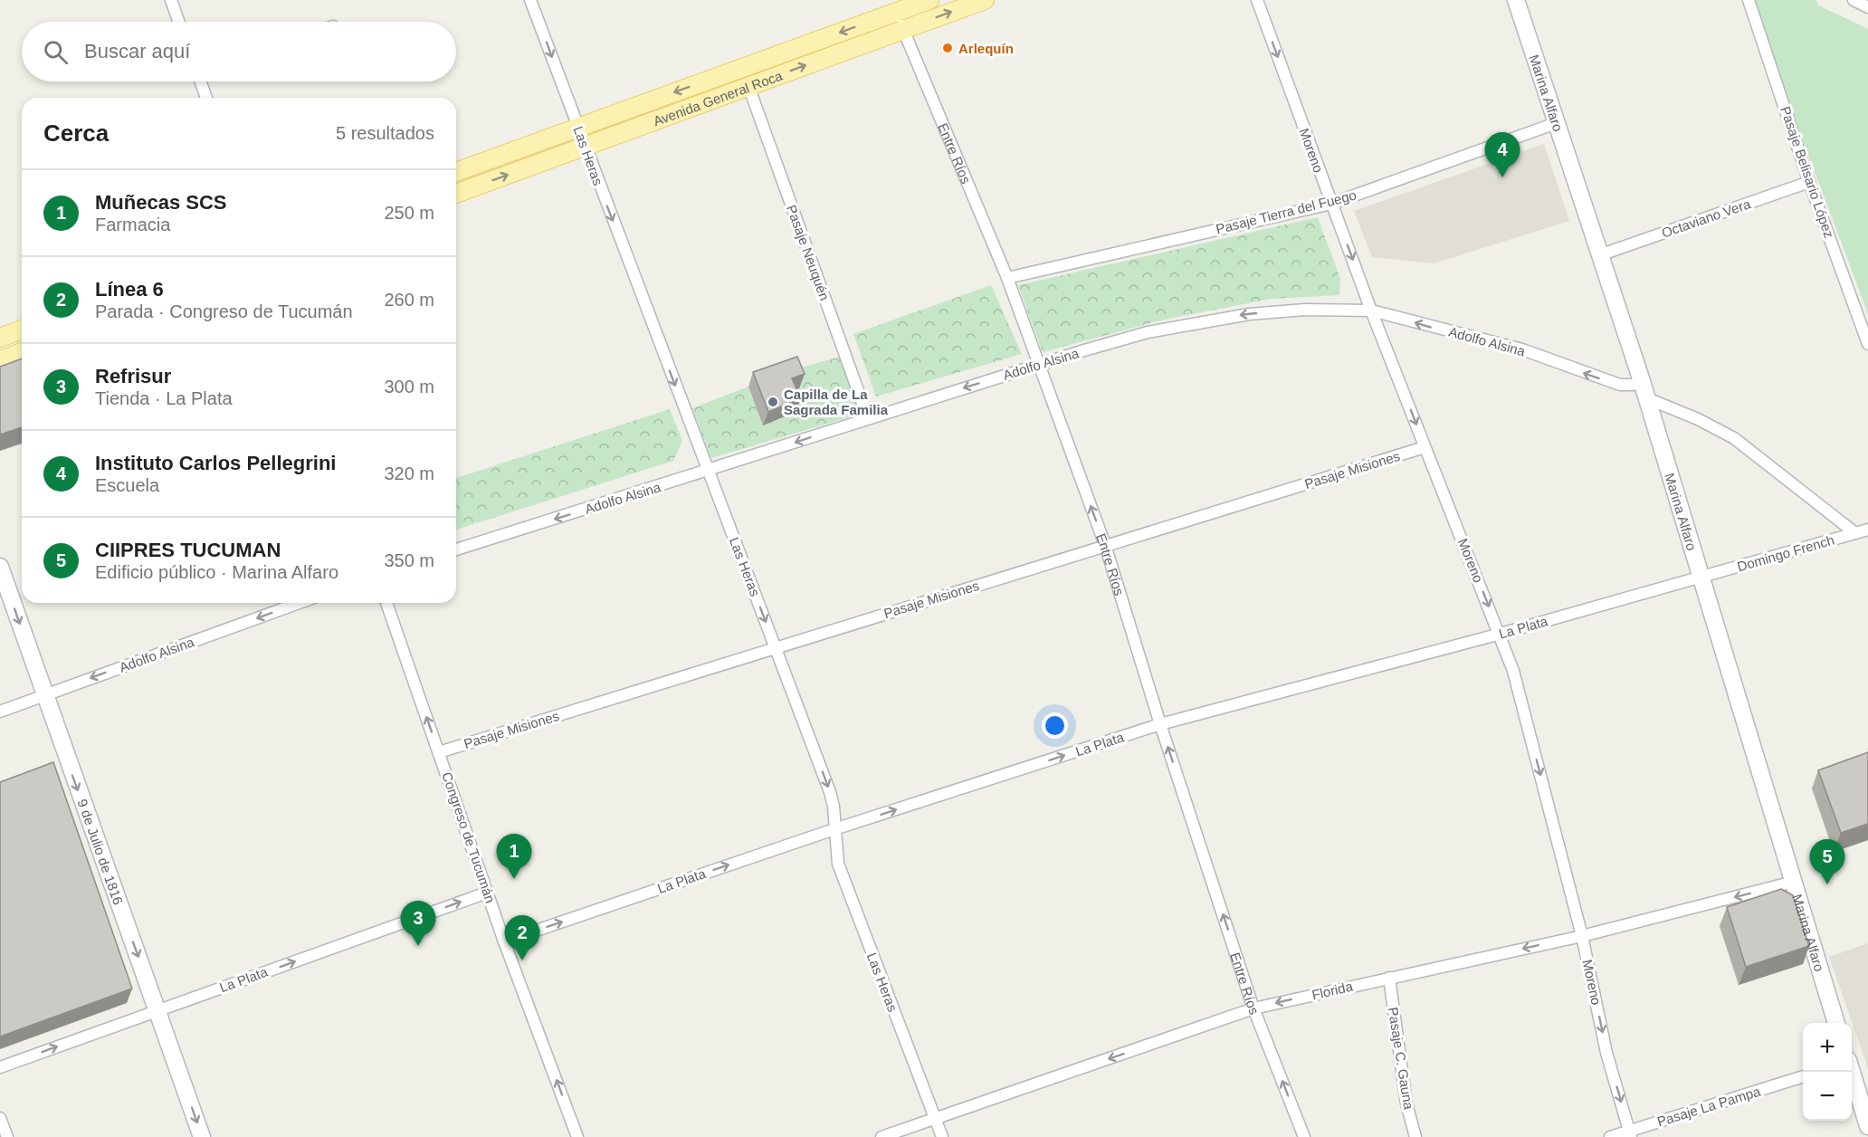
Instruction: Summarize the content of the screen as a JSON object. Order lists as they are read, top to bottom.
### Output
{
  "streets": {
    "main road": ["Marina Alfaro", "Avenida General Roca", "9 de Julio de 1816"],
    "street": [
      "Moreno",
      "Entre Ríos",
      "Las Heras",
      "Pasaje Belisario López",
      "Pasaje Tierra del Fuego",
      "Octaviano Vera",
      "Pasaje Neuquén",
      "Adolfo Alsina",
      "Pasaje Misiones",
      "Domingo French",
      "La Plata",
      "Congreso de Tucumán",
      "Florida",
      "Pasaje C. Gauna",
      "Pasaje La Pampa"
    ]
  },
  "crossings": [
    ["Marina Alfaro", "Pasaje Tierra del Fuego"],
    ["Marina Alfaro", "Octaviano Vera"],
    ["Marina Alfaro", "Adolfo Alsina"],
    ["Marina Alfaro", "Domingo French"],
    ["Marina Alfaro", "La Plata"],
    ["Marina Alfaro", "Florida"],
    ["Avenida General Roca", "Entre Ríos"],
    ["Avenida General Roca", "Las Heras"],
    ["Avenida General Roca", "Pasaje Neuquén"],
    ["Moreno", "Pasaje Tierra del Fuego"],
    ["Moreno", "Adolfo Alsina"],
    ["Moreno", "Pasaje Misiones"],
    ["Moreno", "La Plata"],
    ["Moreno", "Florida"],
    ["Moreno", "Pasaje La Pampa"],
    ["Entre Ríos", "Pasaje Tierra del Fuego"],
    ["Entre Ríos", "Adolfo Alsina"],
    ["Entre Ríos", "Pasaje Misiones"],
    ["Entre Ríos", "La Plata"],
    ["Entre Ríos", "Florida"],
    ["Las Heras", "Adolfo Alsina"],
    ["Las Heras", "Pasaje Misiones"],
    ["Las Heras", "La Plata"],
    ["Las Heras", "Florida"],
    ["Pasaje Belisario López", "Octaviano Vera"],
    ["Pasaje Neuquén", "Adolfo Alsina"],
    ["Adolfo Alsina", "9 de Julio de 1816"],
    ["Pasaje Misiones", "Congreso de Tucumán"],
    ["Domingo French", "La Plata"],
    ["La Plata", "Congreso de Tucumán"],
    ["La Plata", "9 de Julio de 1816"],
    ["Florida", "Pasaje C. Gauna"]
  ],
  "one_way": [
    "Moreno",
    "Entre Ríos",
    "Las Heras",
    "Adolfo Alsina",
    "La Plata",
    "Congreso de Tucumán",
    "9 de Julio de 1816",
    "Florida"
  ],
  "places": ["Arlequín", "Capilla de La Sagrada Familia"],
  "page": {
    "search": "Buscar aquí",
    "heading": ["Cerca", "5 resultados"],
    "pins": [
      "4",
      "1",
      "5",
      "3",
      "2"
    ],
    "list": [
      {
        "mark": "1",
        "name": "Muñecas SCS",
        "note": "Farmacia",
        "value": "250 m"
      },
      {
        "mark": "2",
        "name": "Línea 6",
        "note": "Parada · Congreso de Tucumán",
        "value": "260 m"
      },
      {
        "mark": "3",
        "name": "Refrisur",
        "note": "Tienda · La Plata",
        "value": "300 m"
      },
      {
        "mark": "4",
        "name": "Instituto Carlos Pellegrini",
        "note": "Escuela",
        "value": "320 m"
      },
      {
        "mark": "5",
        "name": "CIIPRES TUCUMAN",
        "note": "Edificio público · Marina Alfaro",
        "value": "350 m"
      }
    ],
    "map_buttons": ["+", "−"]
  }
}
